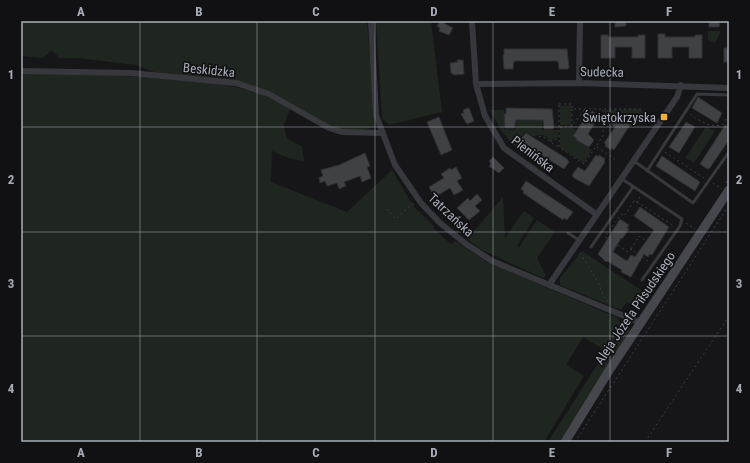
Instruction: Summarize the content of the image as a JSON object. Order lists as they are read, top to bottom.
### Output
{
  "streets": {
    "main road": ["Aleja Józefa Piłsudskiego"],
    "street": [
      "Beskidzka",
      "Sudecka",
      "Pienińska",
      "Tatrzańska"
    ]
  },
  "crossings": [
    ["Beskidzka", "Tatrzańska"],
    ["Sudecka", "Pienińska"],
    ["Tatrzańska", "Aleja Józefa Piłsudskiego"]
  ],
  "places": {
    "transit": ["Świętokrzyska"]
  },
  "grid": {
    "columns": [
      "A",
      "B",
      "C",
      "D",
      "E",
      "F"
    ],
    "rows": [
      "1",
      "2",
      "3",
      "4"
    ]
  }
}
